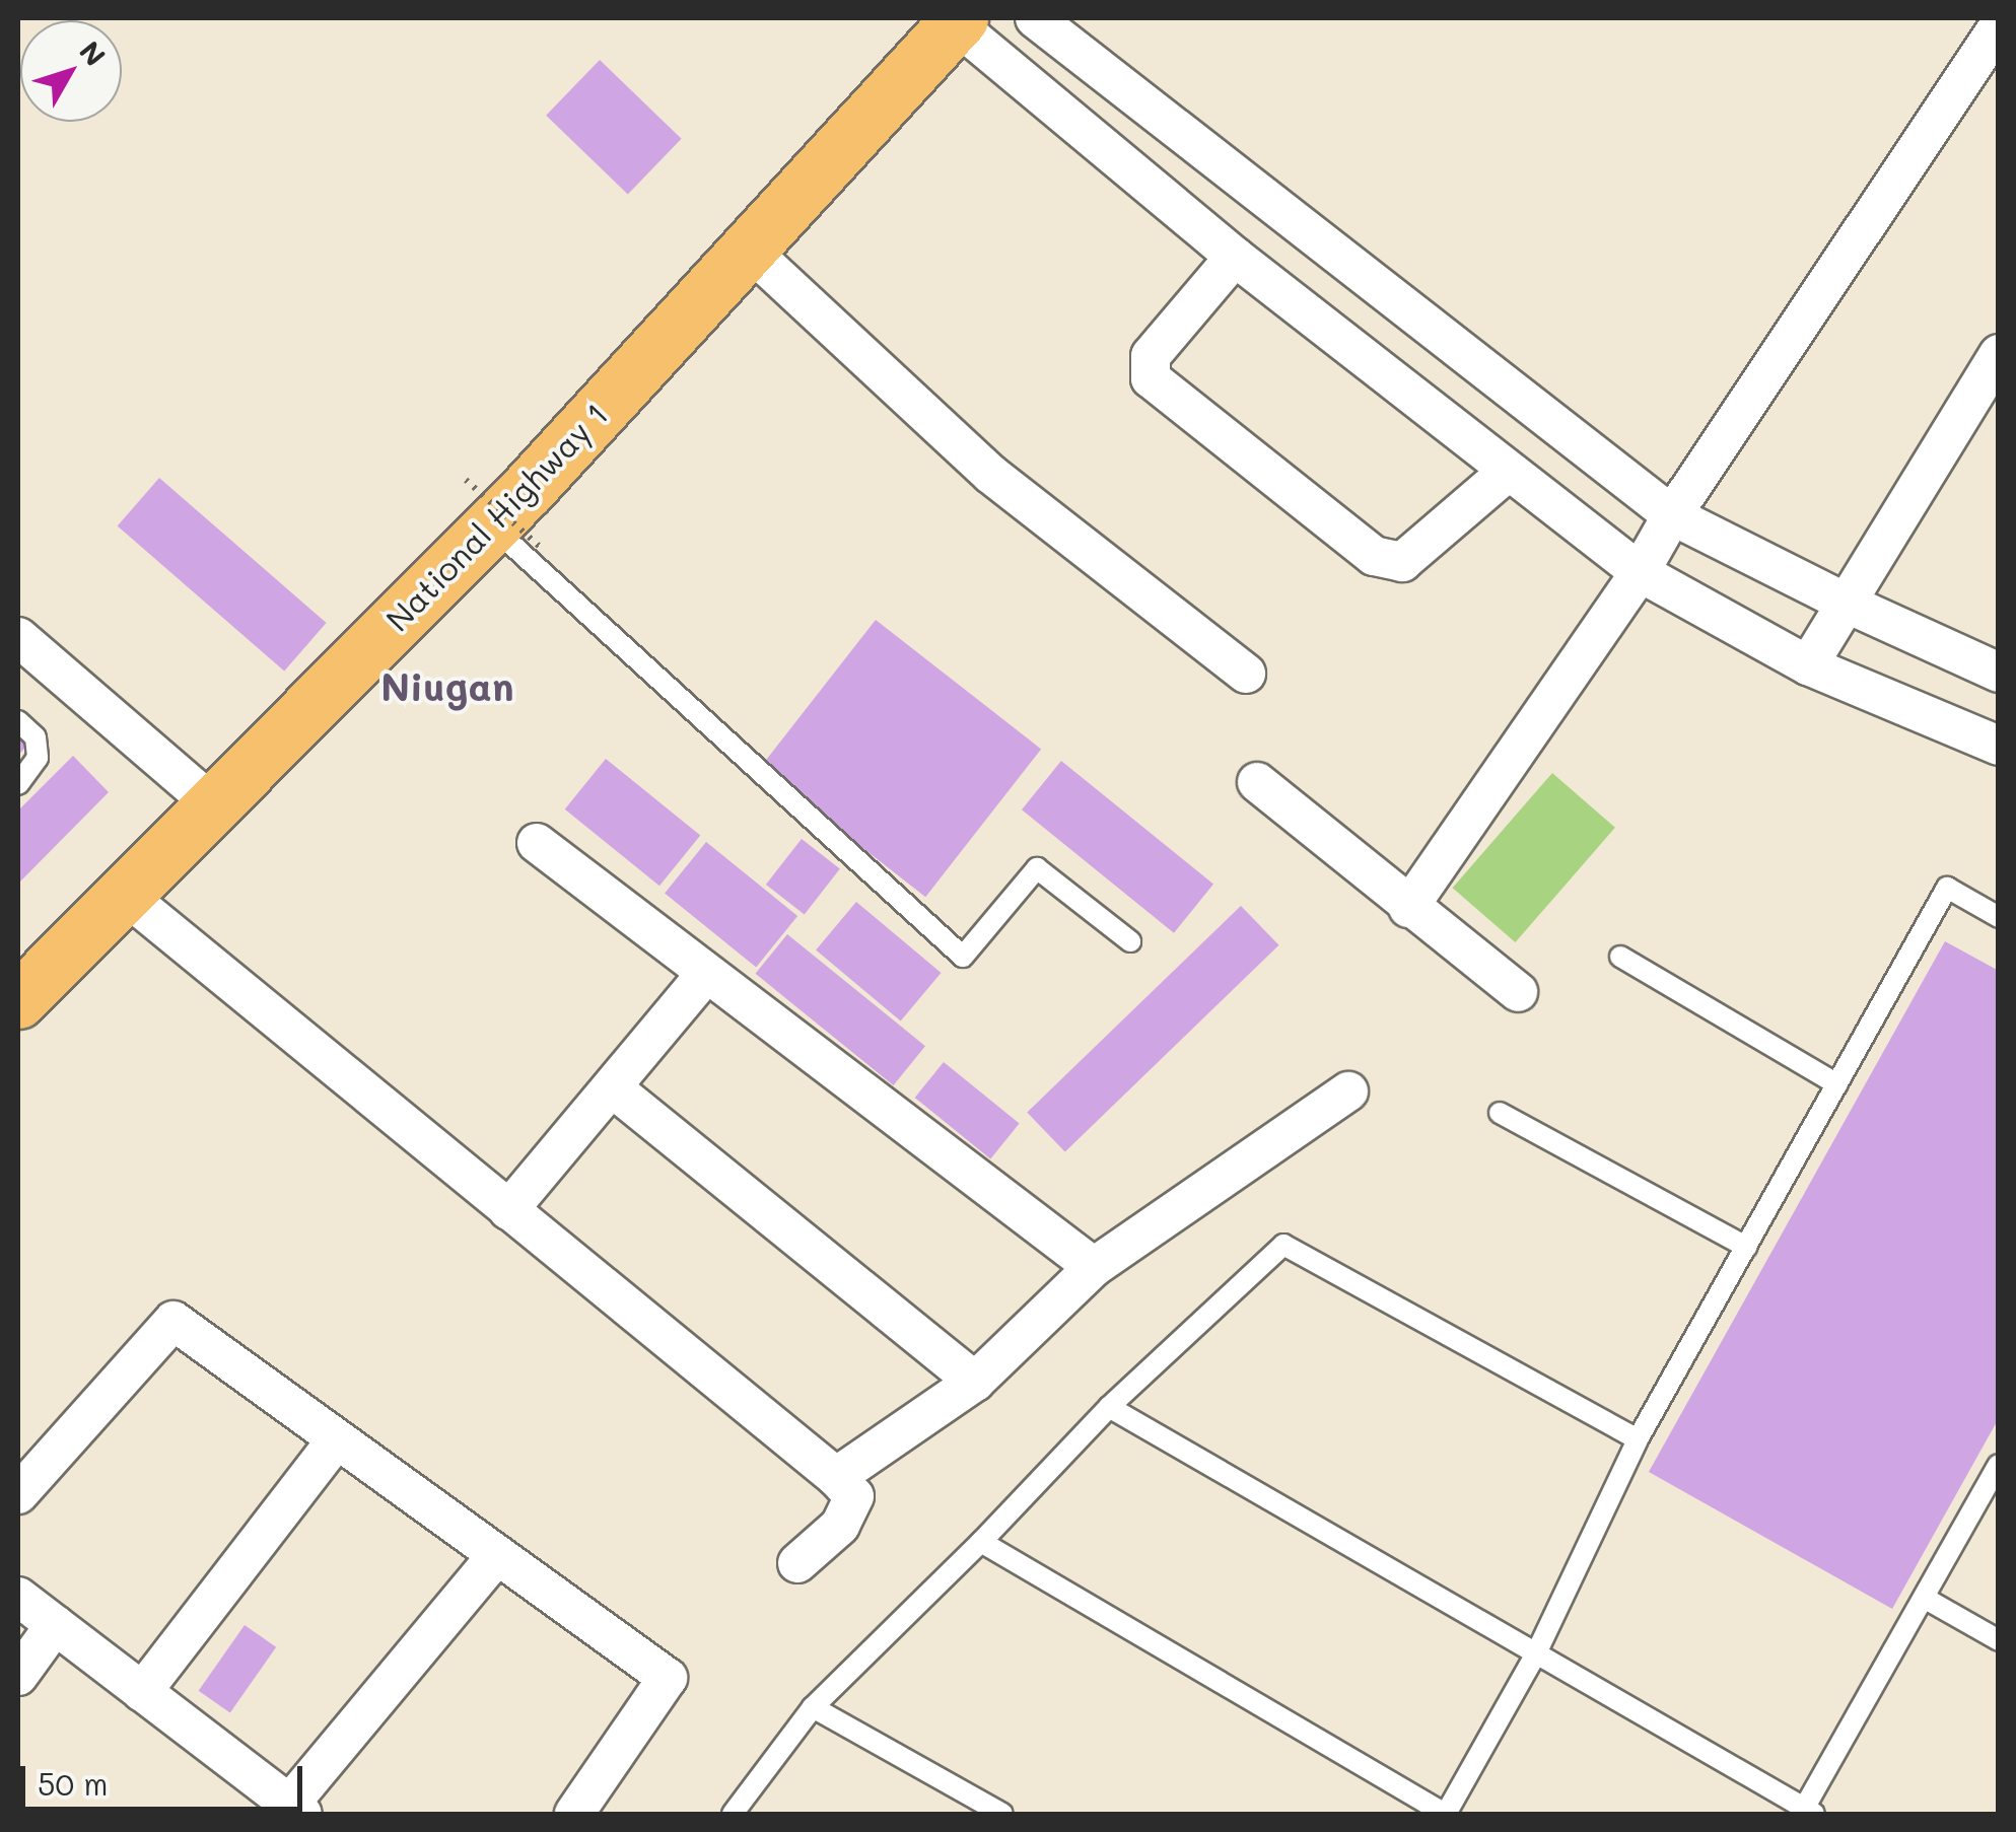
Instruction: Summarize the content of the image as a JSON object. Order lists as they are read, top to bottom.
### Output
{
  "streets": {
    "highway": ["National Highway 1"]
  },
  "districts": ["Niugan"],
  "scale_bar": "50 m",
  "north": "top right"
}
